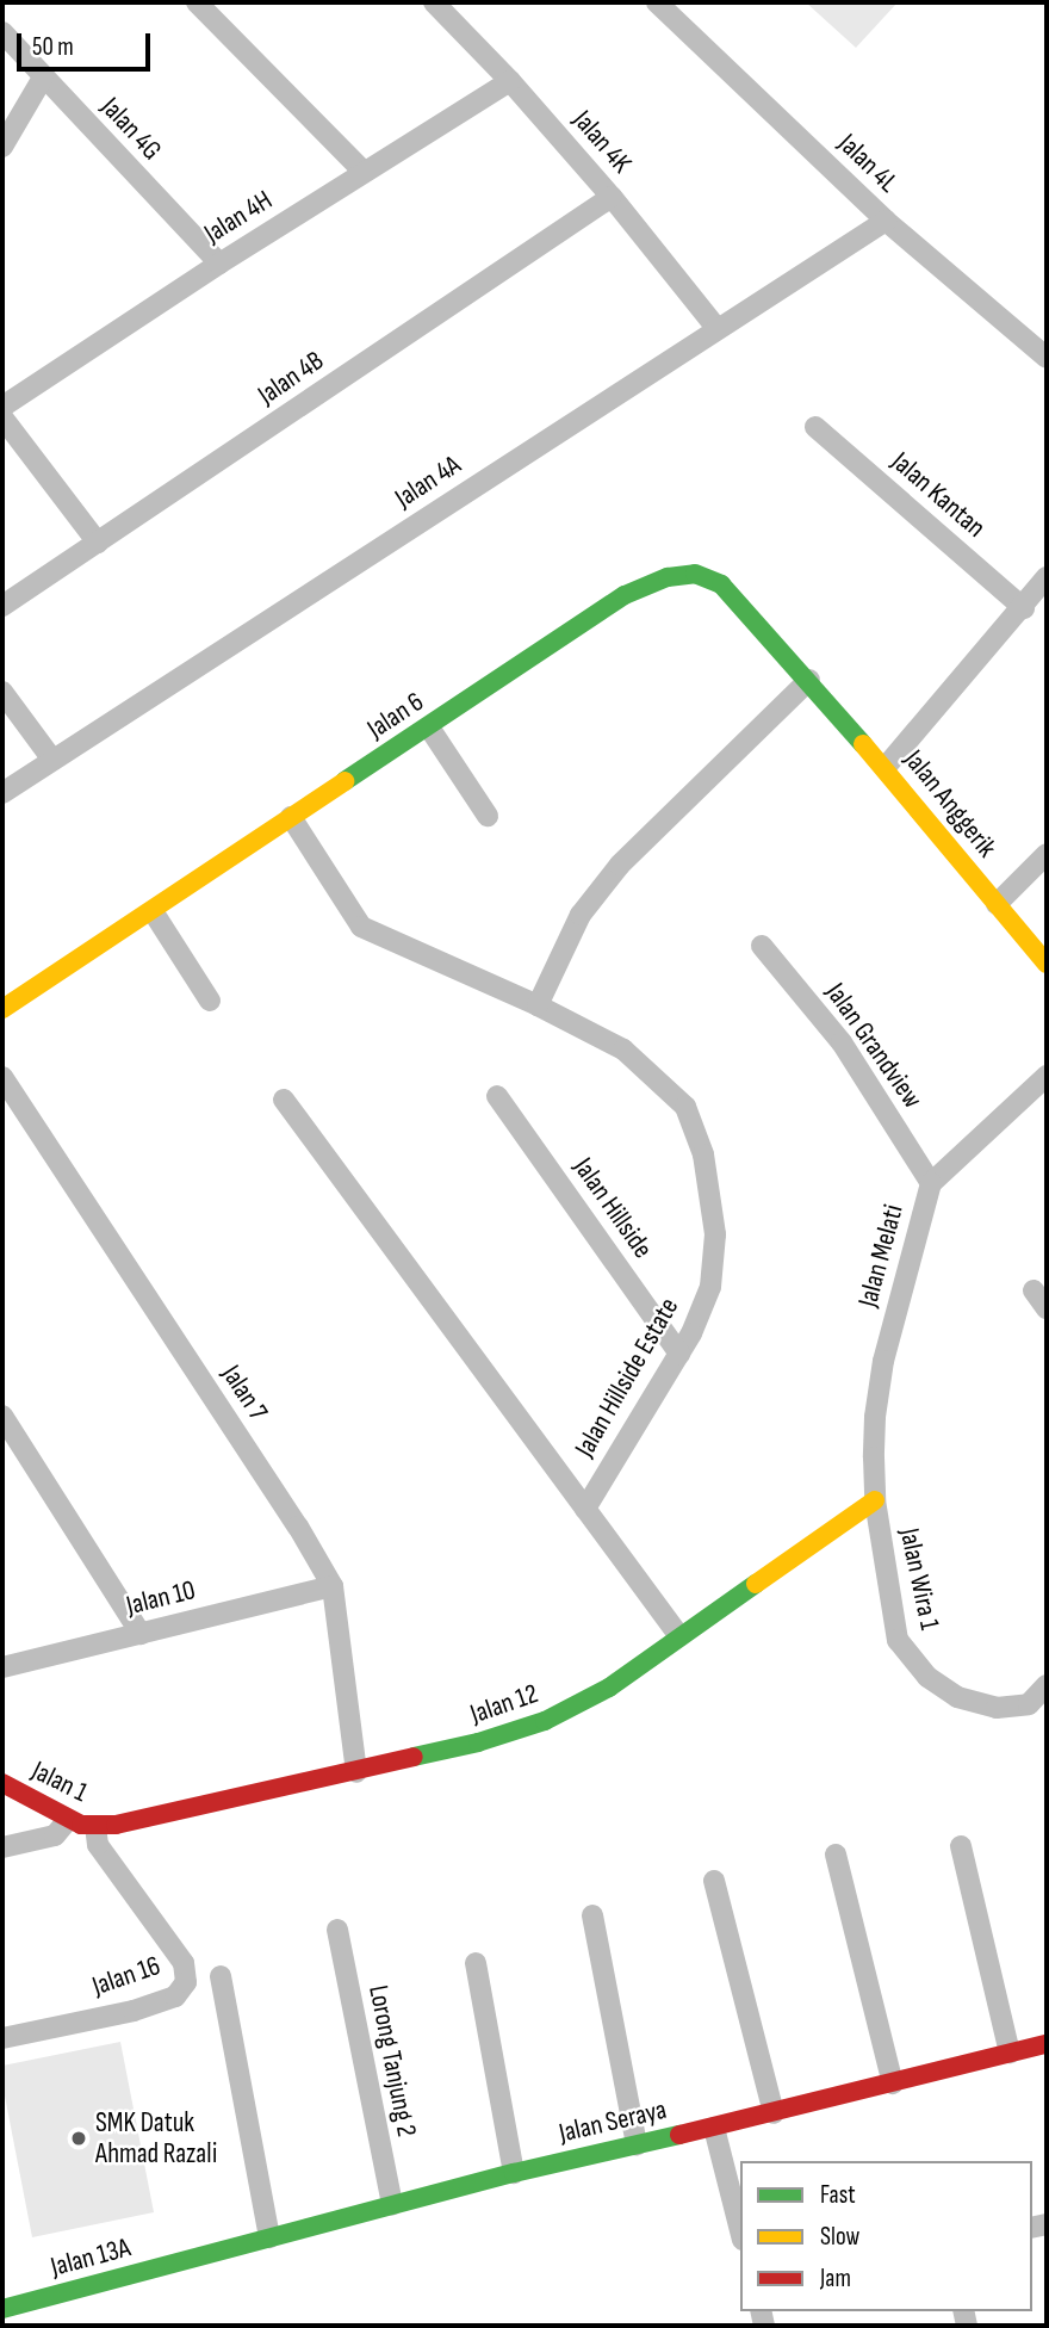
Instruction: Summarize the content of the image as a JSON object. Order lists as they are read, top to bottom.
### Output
{
  "streets": {
    "street": [
      "Jalan 4G",
      "Jalan 4K",
      "Jalan 4L",
      "Jalan 4H",
      "Jalan 4B",
      "Jalan 4A",
      "Jalan Kantan",
      "Jalan 6",
      "Jalan Anggerik",
      "Jalan Grandview",
      "Jalan Hillside",
      "Jalan Melati",
      "Jalan Hillside Estate",
      "Jalan 7",
      "Jalan Wira 1",
      "Jalan 10",
      "Jalan 12",
      "Jalan 1",
      "Jalan 16",
      "Lorong Tanjung 2",
      "Jalan Seraya",
      "Jalan 13A"
    ]
  },
  "crossings": [
    ["Jalan 4G", "Jalan 4H"],
    ["Jalan 4K", "Jalan 4H"],
    ["Jalan 4K", "Jalan 4B"],
    ["Jalan 4K", "Jalan 4A"],
    ["Jalan 4L", "Jalan 4A"],
    ["Jalan 6", "Jalan Anggerik"],
    ["Jalan 6", "Jalan Hillside Estate"],
    ["Jalan Grandview", "Jalan Melati"],
    ["Jalan Hillside", "Jalan Hillside Estate"],
    ["Jalan Melati", "Jalan Wira 1"],
    ["Jalan Melati", "Jalan 12"],
    ["Jalan Hillside Estate", "Jalan 12"],
    ["Jalan 7", "Jalan 10"],
    ["Jalan 7", "Jalan 12"],
    ["Jalan Wira 1", "Jalan 12"],
    ["Jalan 12", "Jalan 1"],
    ["Jalan 12", "Jalan 16"],
    ["Jalan 1", "Jalan 16"],
    ["Lorong Tanjung 2", "Jalan Seraya"],
    ["Jalan Seraya", "Jalan 13A"]
  ],
  "places": ["SMK Datuk Ahmad Razali"],
  "legend": ["Fast", "Slow", "Jam"],
  "scale_bar": "50 m"
}
